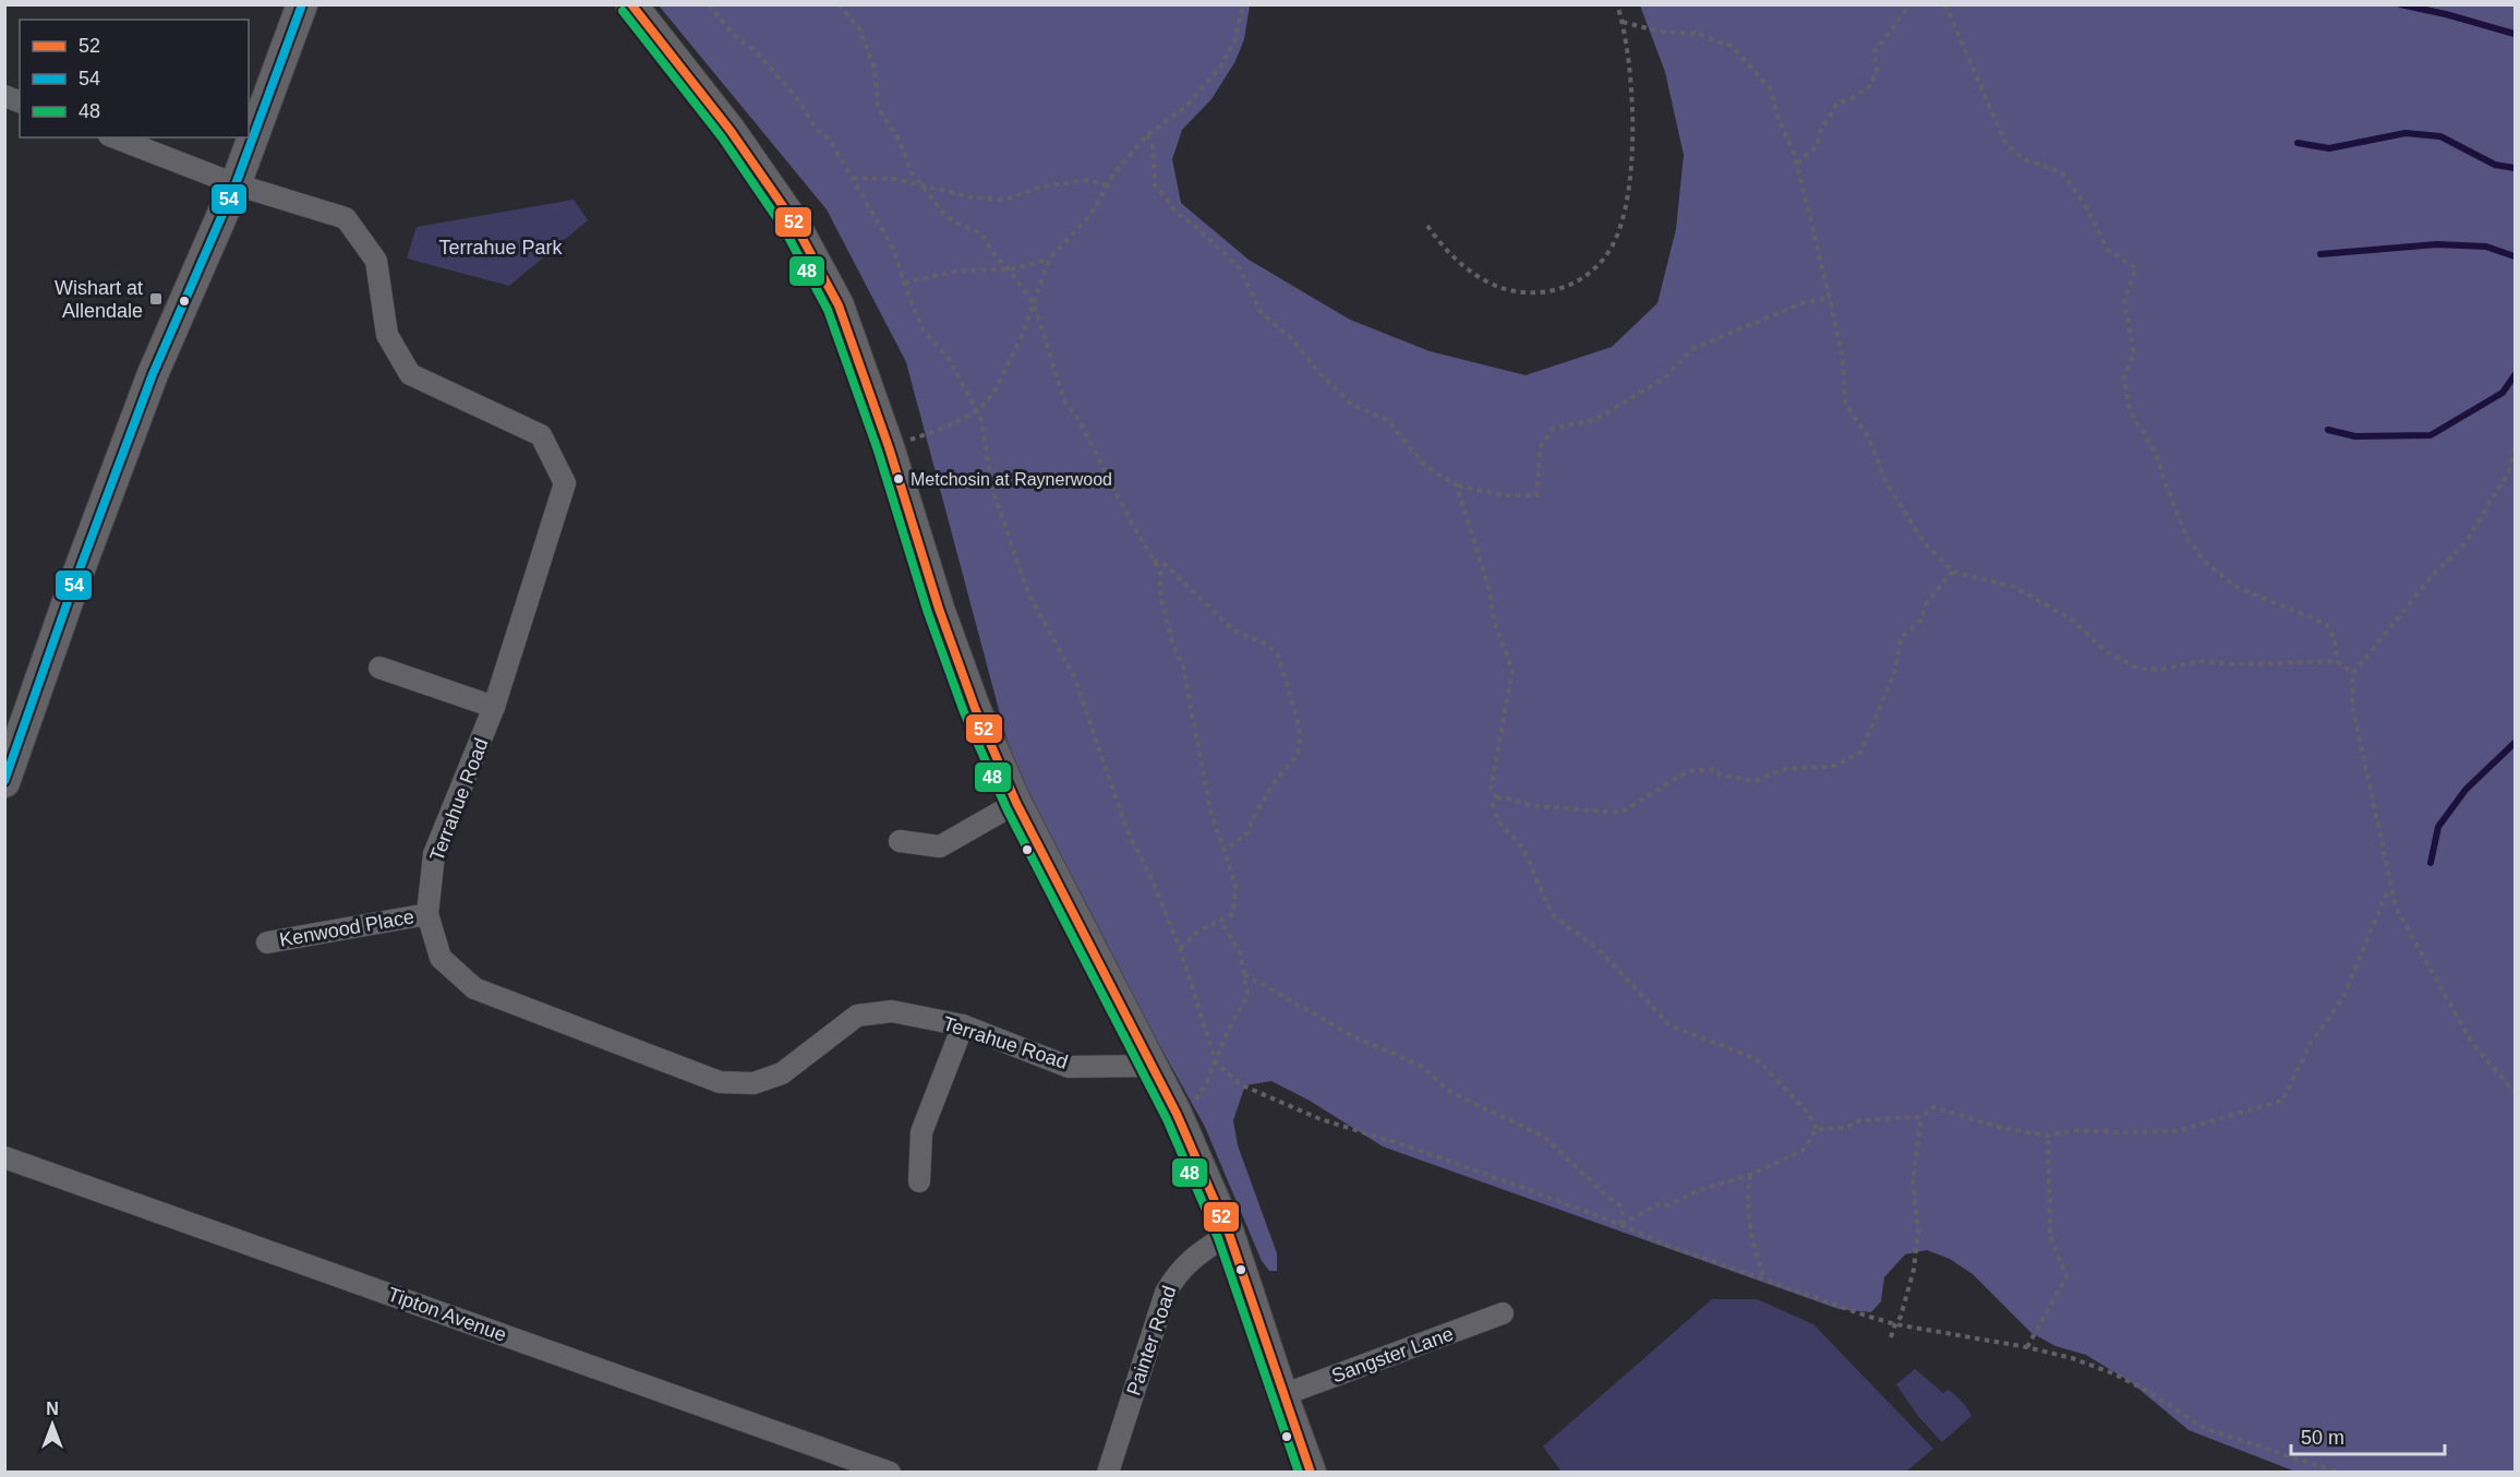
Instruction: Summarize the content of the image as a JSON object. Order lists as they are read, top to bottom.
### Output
{
  "streets": {
    "street": [
      "Terrahue Road",
      "Kenwood Place",
      "Tipton Avenue",
      "Painter Road",
      "Sangster Lane"
    ]
  },
  "crossings": [
    ["Terrahue Road", "Kenwood Place"]
  ],
  "parks": ["Terrahue Park"],
  "places": {
    "transit": ["Wishart at Allendale"],
    "other": ["Metchosin at Raynerwood"]
  },
  "lines": ["transit line 52", "transit line 54", "transit line 48"],
  "legend": ["52", "54", "48"],
  "scale_bar": "50 m",
  "north": "top"
}
